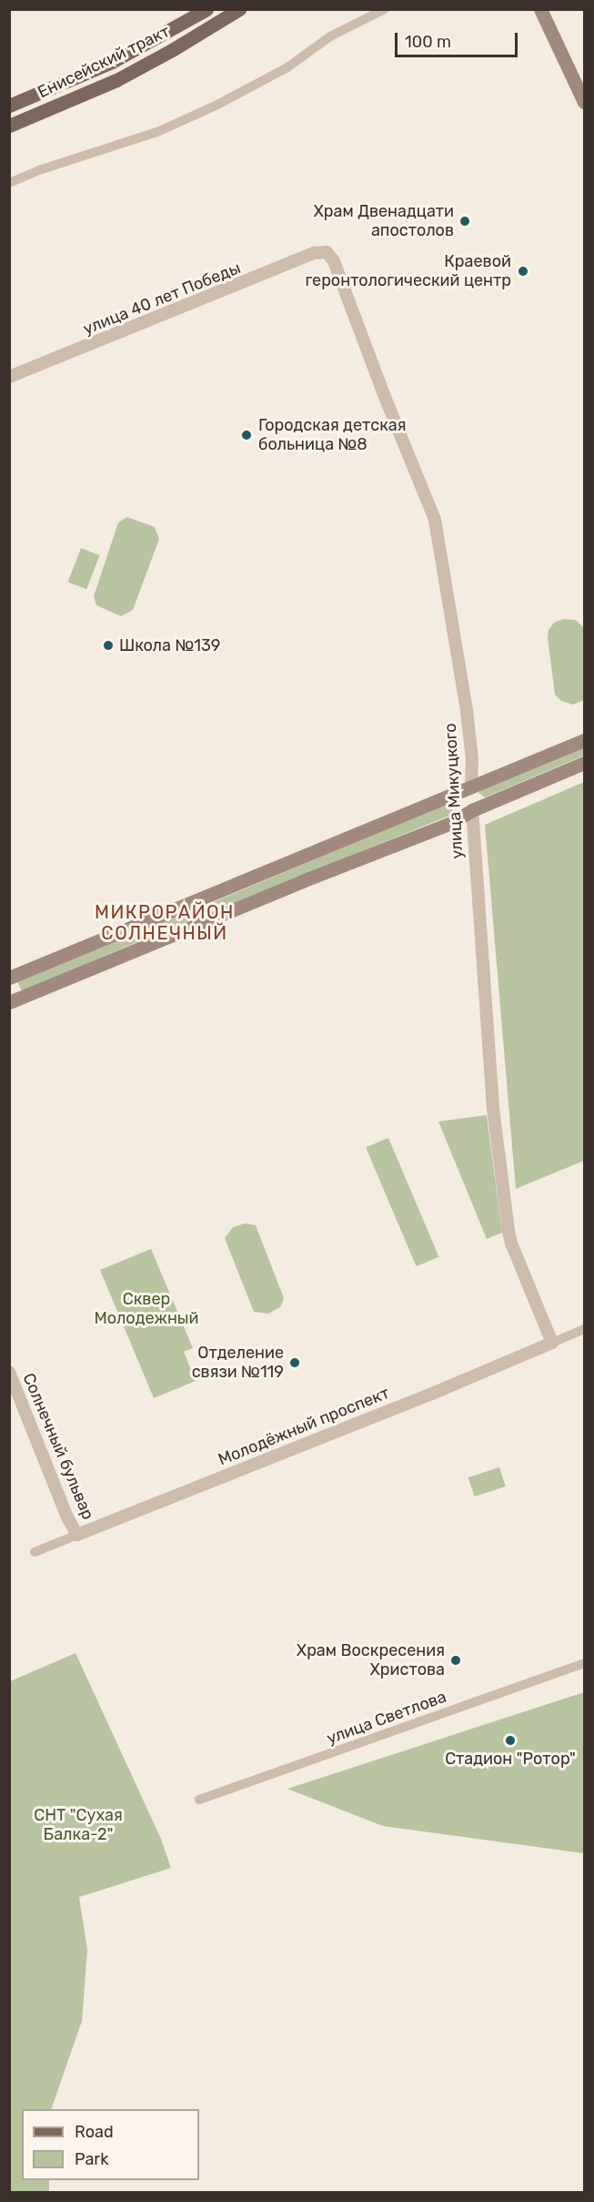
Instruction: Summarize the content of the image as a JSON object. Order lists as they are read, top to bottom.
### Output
{
  "streets": {
    "main road": ["Енисейский тракт", "улица Микуцкого"],
    "street": [
      "улица 40 лет Победы",
      "Молодёжный проспект",
      "Солнечный бульвар",
      "улица Светлова"
    ]
  },
  "crossings": [
    ["улица 40 лет Победы", "улица Микуцкого"],
    ["улица Микуцкого", "Молодёжный проспект"],
    ["Молодёжный проспект", "Солнечный бульвар"]
  ],
  "districts": ["МИКРОРАЙОН СОЛНЕЧНЫЙ"],
  "parks": ["Сквер Молодежный", "СНТ \"Сухая Балка-2\""],
  "places": [
    "Храм Двенадцати апостолов",
    "Краевой геронтологический центр",
    "Городская детская больница №8",
    "Школа №139",
    "Отделение связи №119",
    "Храм Воскресения Христова",
    "Стадион \"Ротор\""
  ],
  "legend": ["Road", "Park"],
  "scale_bar": "100 m"
}
